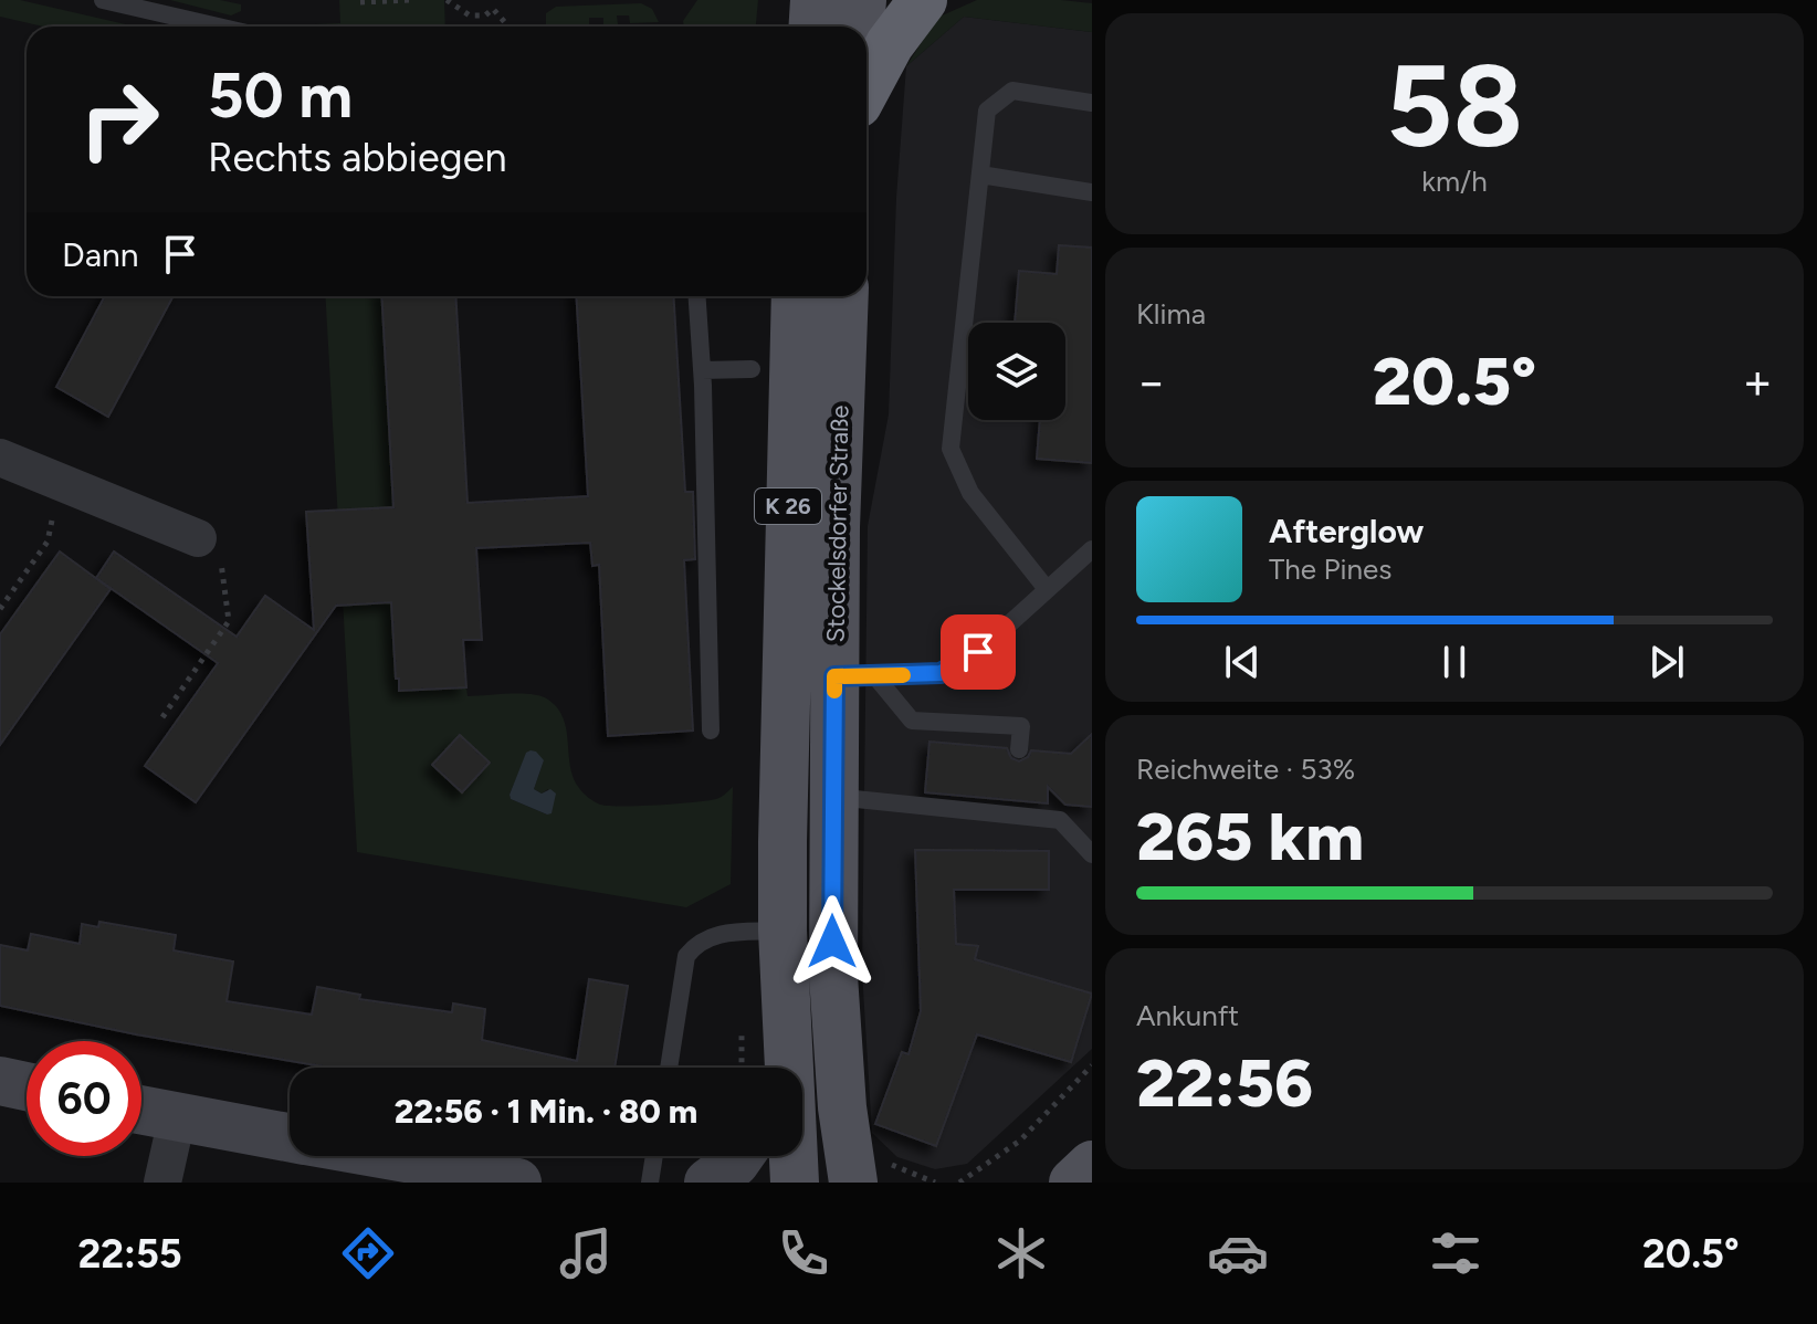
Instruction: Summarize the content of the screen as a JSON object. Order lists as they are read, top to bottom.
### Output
{
  "streets": {
    "main road": ["K 26", "Stockelsdorfer Straße"]
  },
  "page": {
    "tile": [
      ["58", "km/h"],
      "Klima",
      ["Reichweite · 53%", "265 km"],
      ["Ankunft", "22:56"]
    ],
    "turn": ["50 m", "Rechts abbiegen"],
    "then": "Dann",
    "heat": ["−", "20.5°", "+"],
    "song": ["Afterglow", "The Pines"],
    "limit": "60",
    "trip": "22:56 · 1 Min. · 80 m",
    "tabs": ["22:55", "20.5°"]
  }
}
